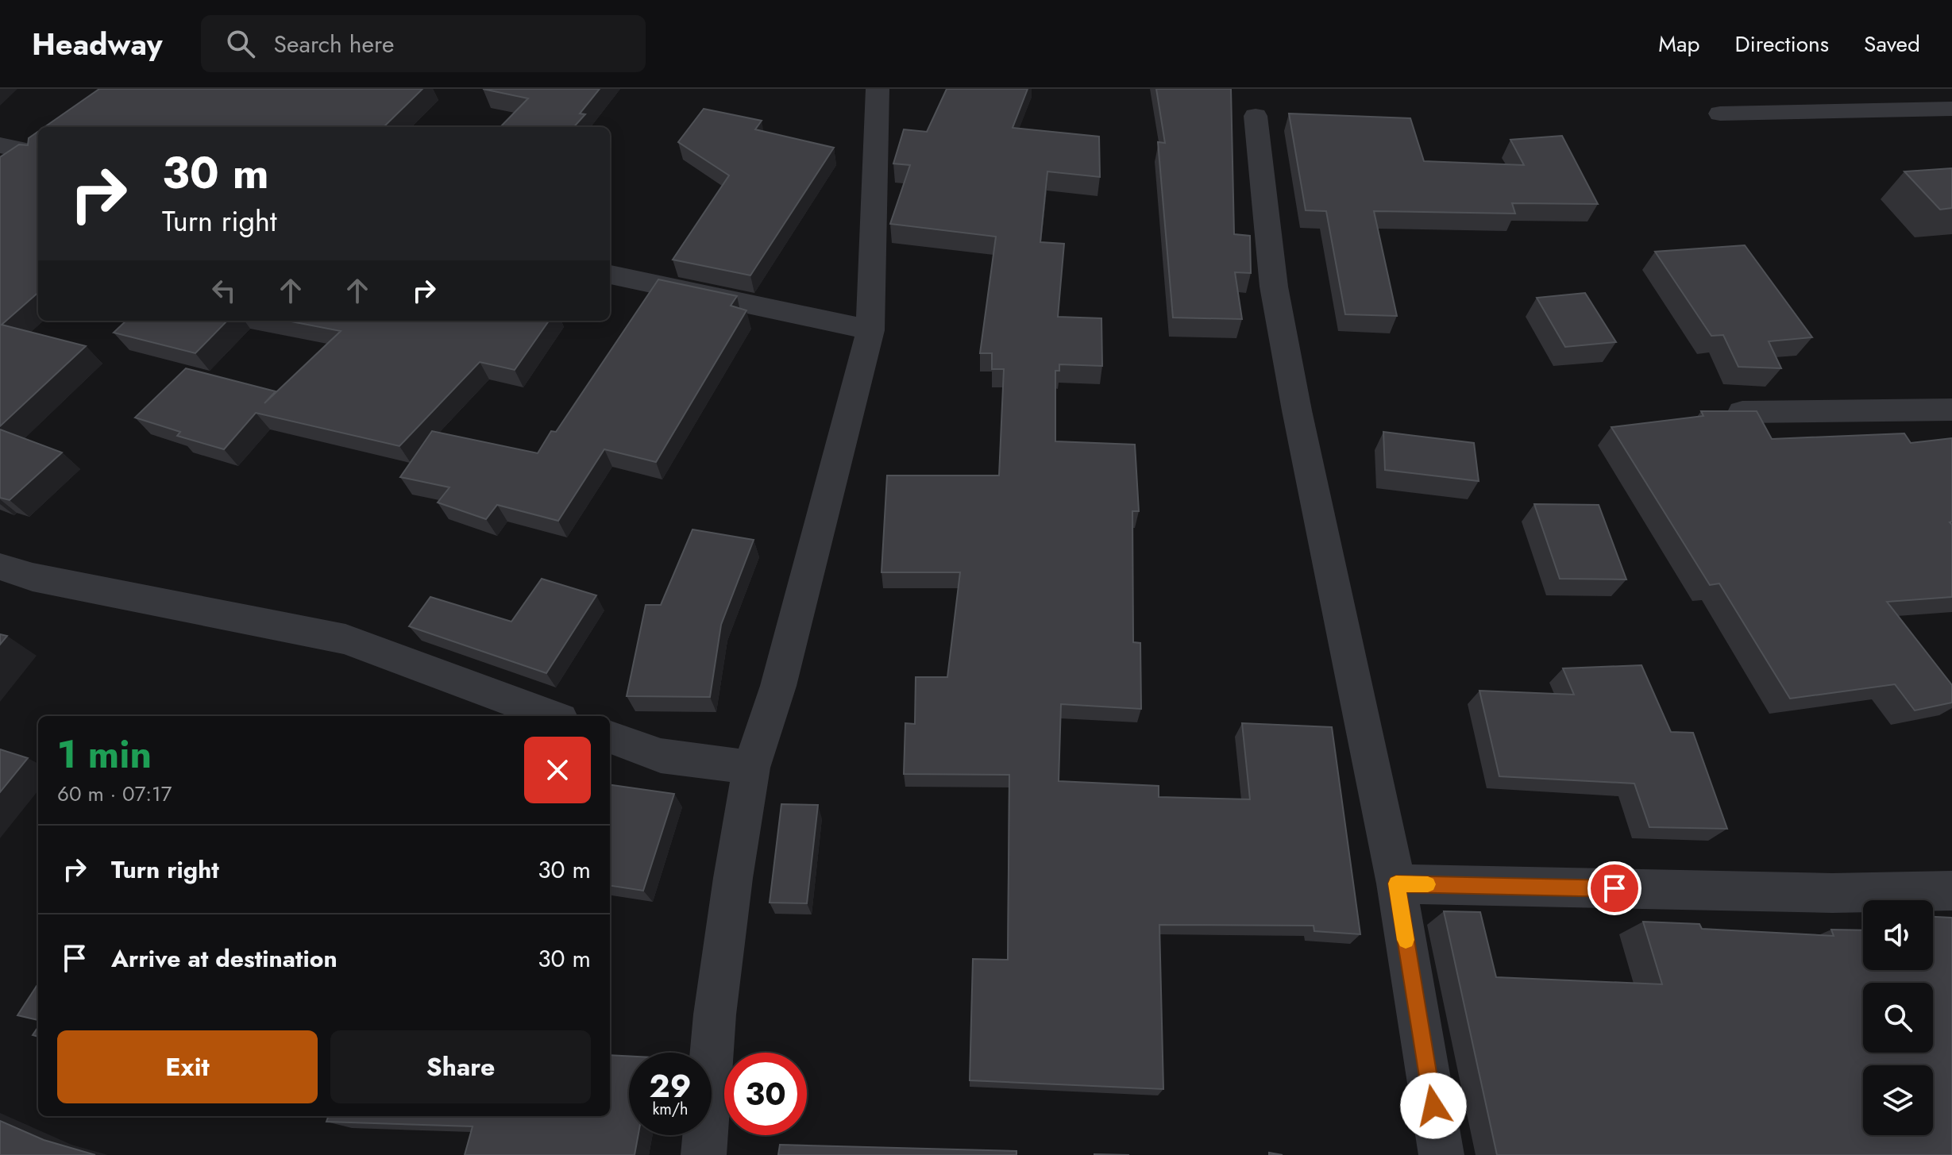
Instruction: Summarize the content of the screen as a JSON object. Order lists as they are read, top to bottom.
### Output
{
  "page": {
    "header": "Headway",
    "search": "Search here",
    "nav": ["Map", "Directions", "Saved"],
    "turn": ["30 m", "Turn right"],
    "heading": ["1 min", "60 m · 07:17"],
    "list": [
      {
        "name": "Turn right",
        "value": "30 m"
      },
      {
        "name": "Arrive at destination",
        "value": "30 m"
      }
    ],
    "buttons": ["Exit", "Share"],
    "speed": "29 km/h",
    "limit": "30"
  }
}
